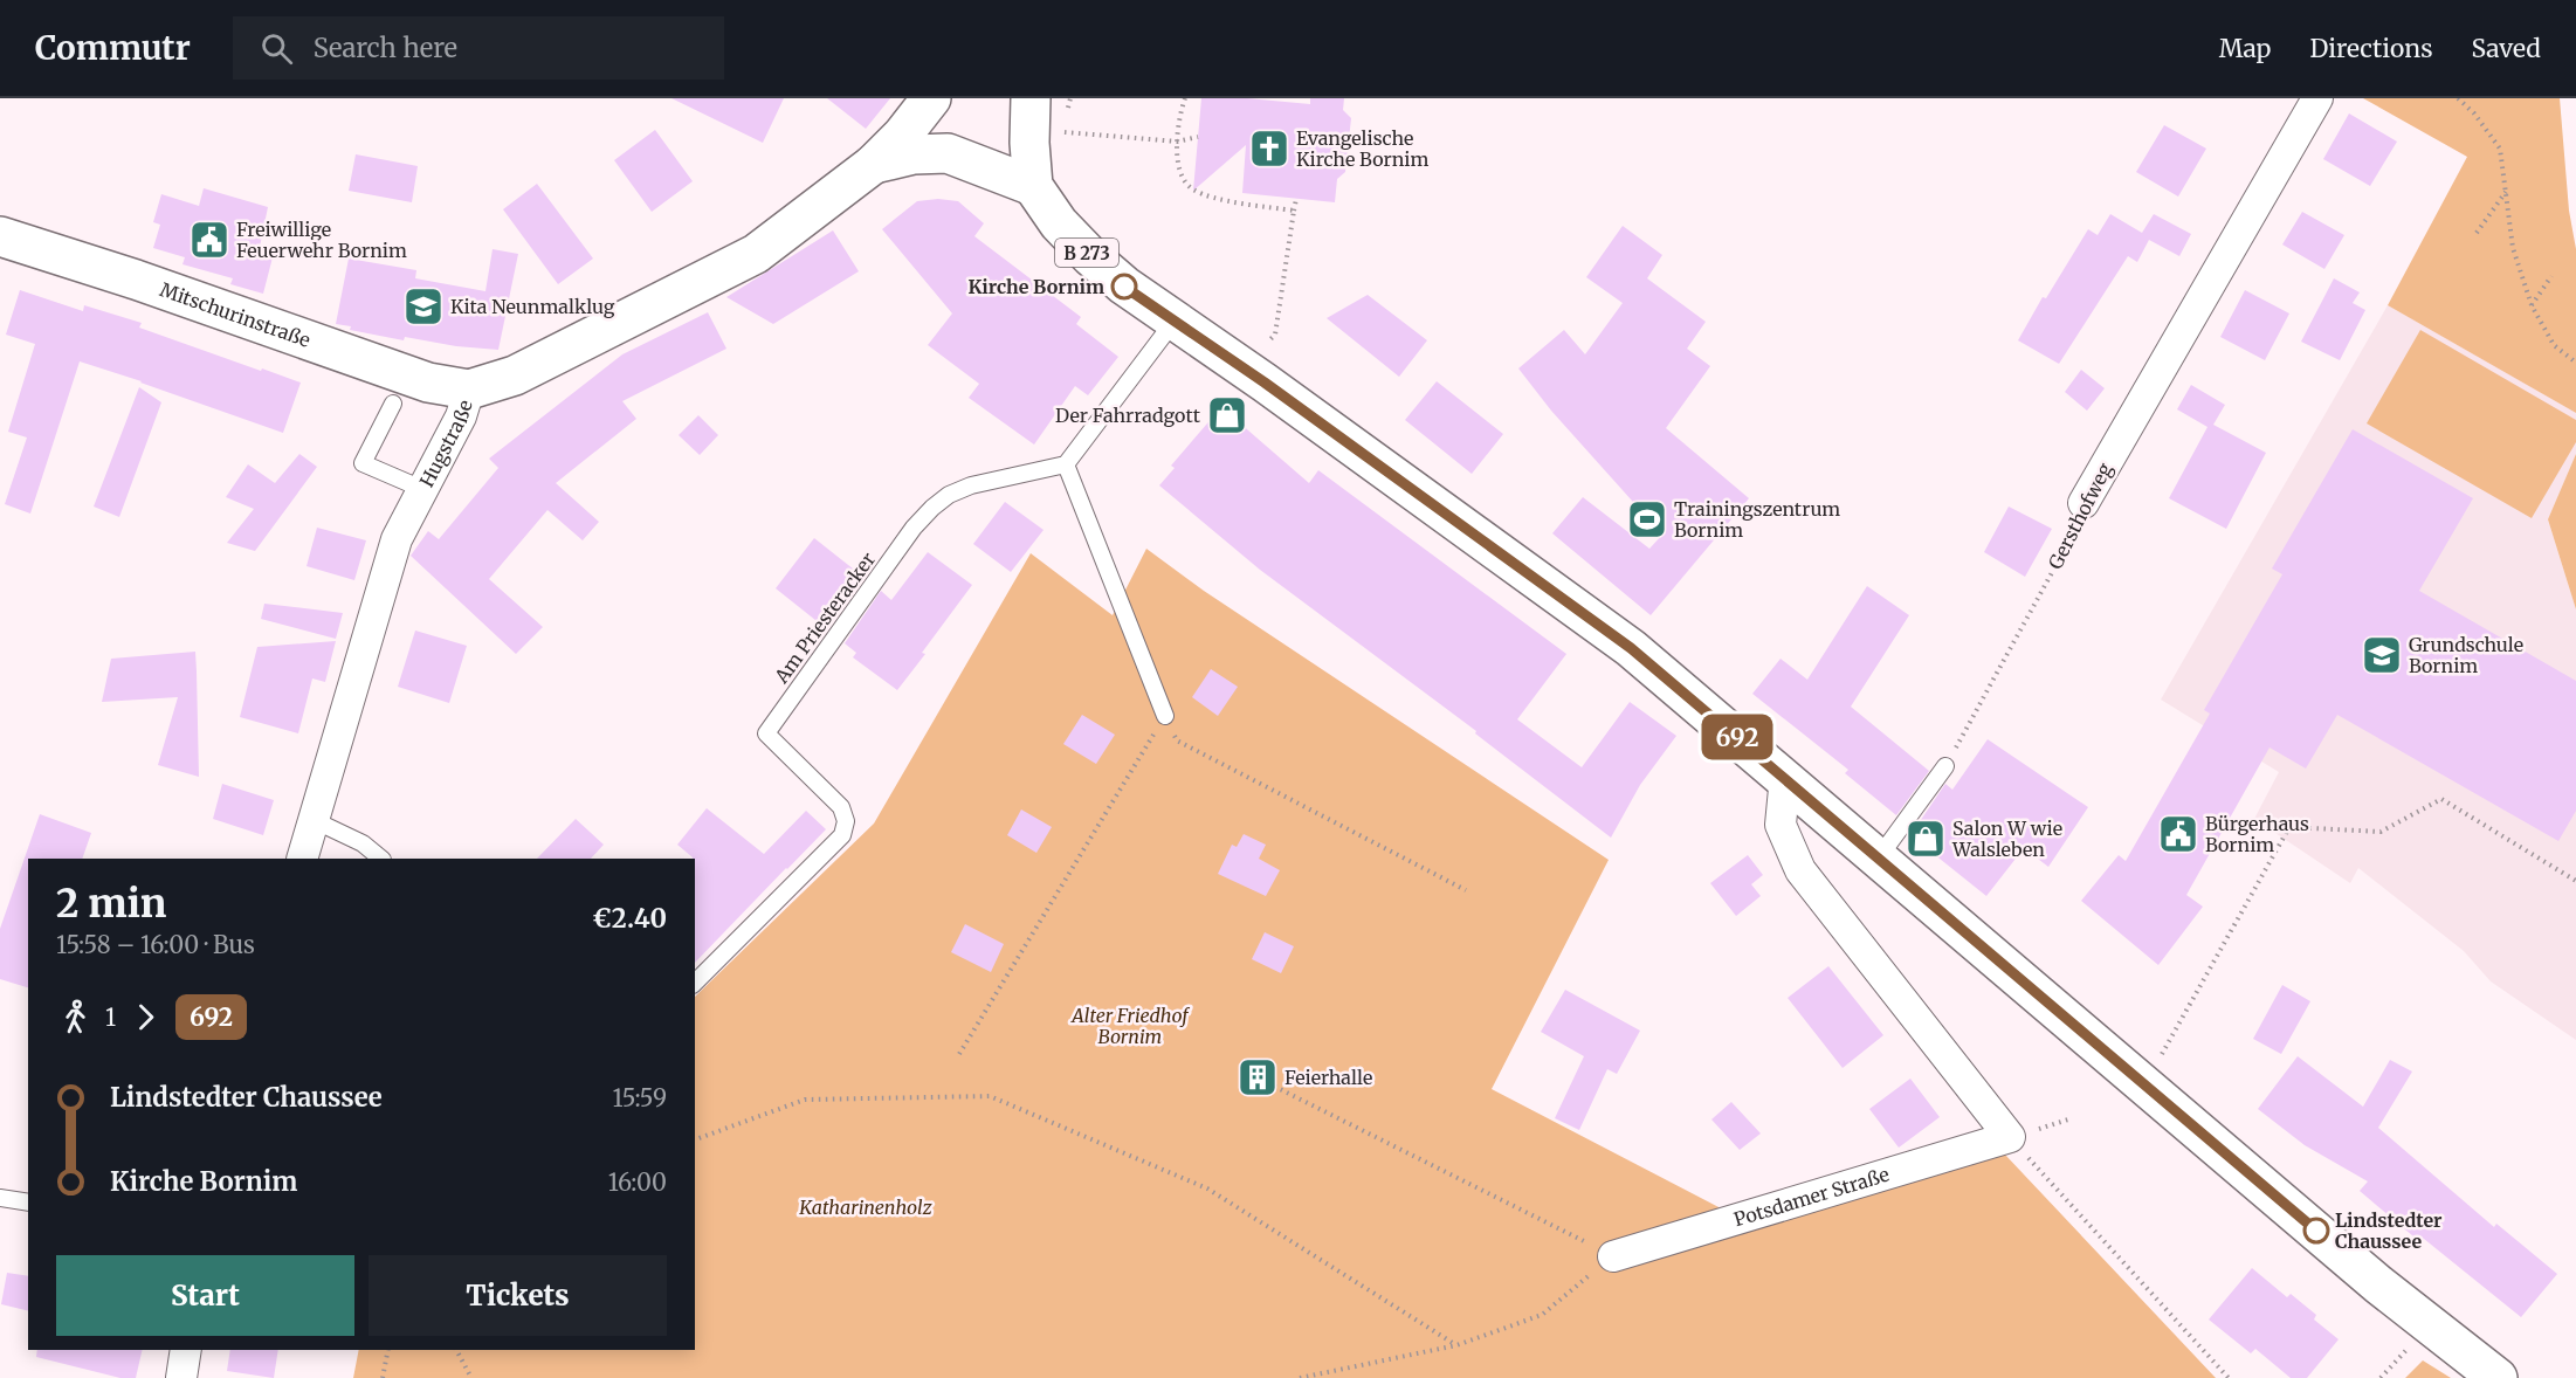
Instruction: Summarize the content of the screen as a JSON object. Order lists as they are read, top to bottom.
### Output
{
  "streets": {
    "main road": ["B 273", "Mitschurinstraße", "Hugstraße"],
    "street": ["Gersthofweg", "Potsdamer Straße"],
    "lane": ["Am Priesteracker"]
  },
  "crossings": [
    ["Mitschurinstraße", "Hugstraße"]
  ],
  "parks": ["Alter Friedhof Bornim", "Katharinenholz"],
  "places": {
    "church": ["Evangelische Kirche Bornim"],
    "public building": ["Freiwillige Feuerwehr Bornim", "Bürgerhaus Bornim"],
    "other": ["Kirche Bornim", "Lindstedter Chaussee"],
    "school or university": ["Kita Neunmalklug", "Grundschule Bornim"],
    "shop": ["Der Fahrradgott", "Salon W wie Walsleben"],
    "sports": ["Trainingszentrum Bornim"],
    "building": ["Feierhalle"]
  },
  "lines": ["bus line 692"],
  "page": {
    "header": "Commutr",
    "search": "Search here",
    "nav": ["Map", "Directions", "Saved"],
    "on_map": "692",
    "heading": ["2 min", "15:58 – 16:00 · Bus", "€2.40"],
    "legs": ["1", "692"],
    "list": [
      {
        "name": "Lindstedter Chaussee",
        "value": "15:59"
      },
      {
        "name": "Kirche Bornim",
        "value": "16:00"
      }
    ],
    "buttons": ["Start", "Tickets"]
  }
}
